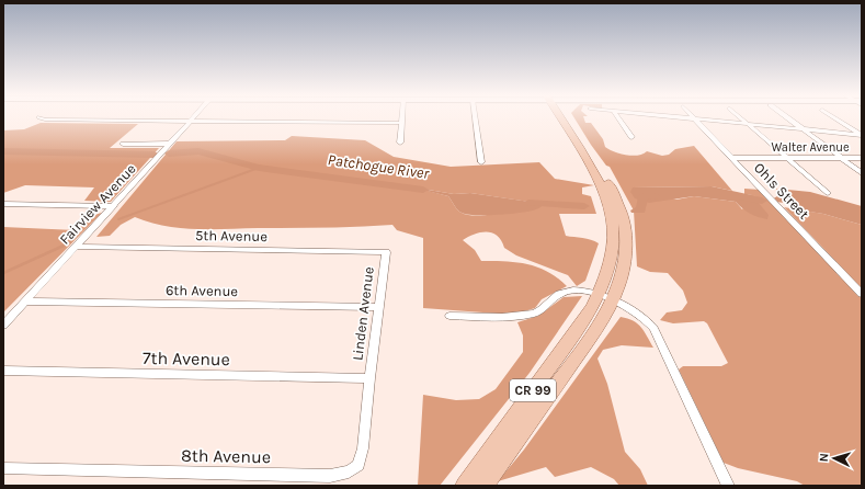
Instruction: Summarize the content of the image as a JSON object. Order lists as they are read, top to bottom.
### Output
{
  "streets": {
    "main road": ["CR 99"],
    "street": [
      "Walter Avenue",
      "Ohls Street",
      "Fairview Avenue",
      "5th Avenue",
      "6th Avenue",
      "Linden Avenue",
      "7th Avenue",
      "8th Avenue"
    ]
  },
  "crossings": [
    ["Walter Avenue", "Ohls Street"],
    ["Fairview Avenue", "5th Avenue"],
    ["Fairview Avenue", "6th Avenue"],
    ["5th Avenue", "Linden Avenue"],
    ["6th Avenue", "Linden Avenue"],
    ["Linden Avenue", "7th Avenue"],
    ["Linden Avenue", "8th Avenue"],
    ["7th Avenue", "8th Avenue"]
  ],
  "water": ["Patchogue River"],
  "north": "left"
}
